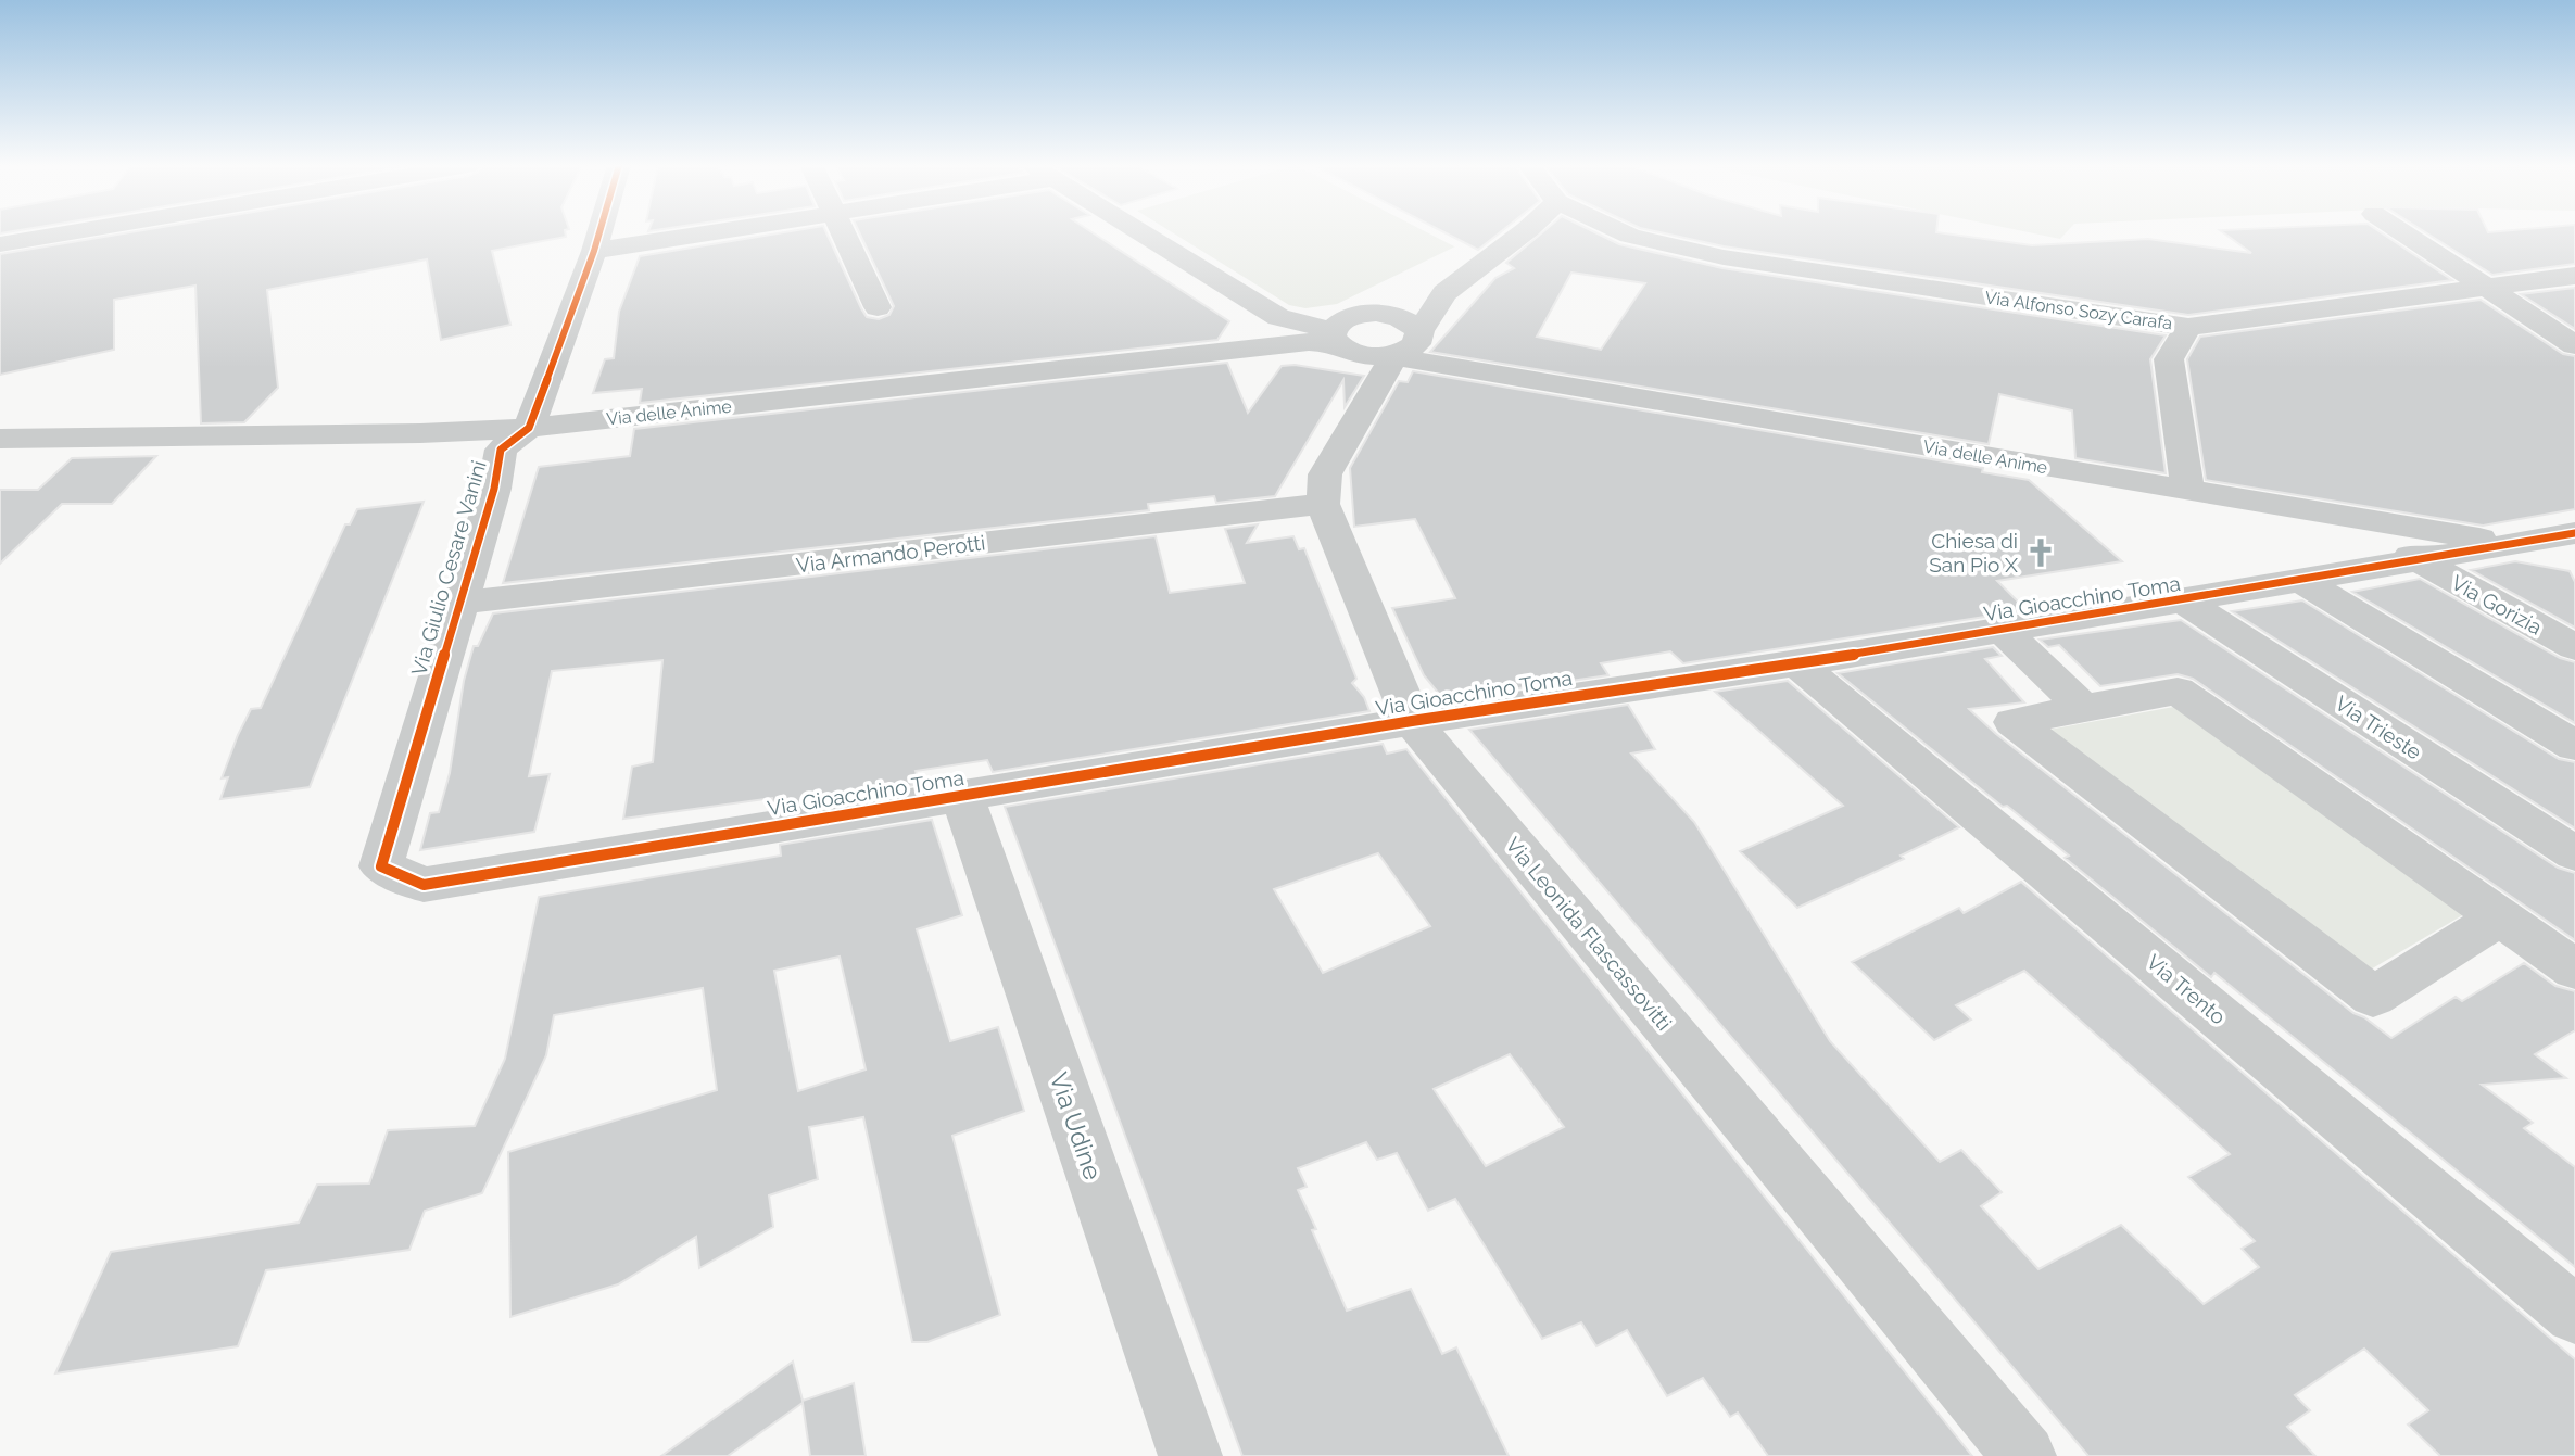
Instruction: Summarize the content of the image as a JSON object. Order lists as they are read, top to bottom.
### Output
{
  "streets": {
    "street": [
      "Via Alfonso Sozy Carafa",
      "Via delle Anime",
      "Via Armando Perotti",
      "Via Giulio Cesare Vanini",
      "Via Gioacchino Toma",
      "Via Gorizia",
      "Via Trieste",
      "Via Leonida Flascassovitti",
      "Via Trento",
      "Via Udine"
    ]
  },
  "crossings": [
    ["Via delle Anime", "Via Gioacchino Toma"],
    ["Via delle Anime", "Via Gorizia"],
    ["Via Armando Perotti", "Via Giulio Cesare Vanini"],
    ["Via Armando Perotti", "Via Leonida Flascassovitti"],
    ["Via Giulio Cesare Vanini", "Via Gioacchino Toma"],
    ["Via Gioacchino Toma", "Via Gorizia"],
    ["Via Gioacchino Toma", "Via Trieste"],
    ["Via Gioacchino Toma", "Via Leonida Flascassovitti"],
    ["Via Gioacchino Toma", "Via Trento"],
    ["Via Gioacchino Toma", "Via Udine"]
  ],
  "places": {
    "church": ["Chiesa di San Pio X"]
  }
}
